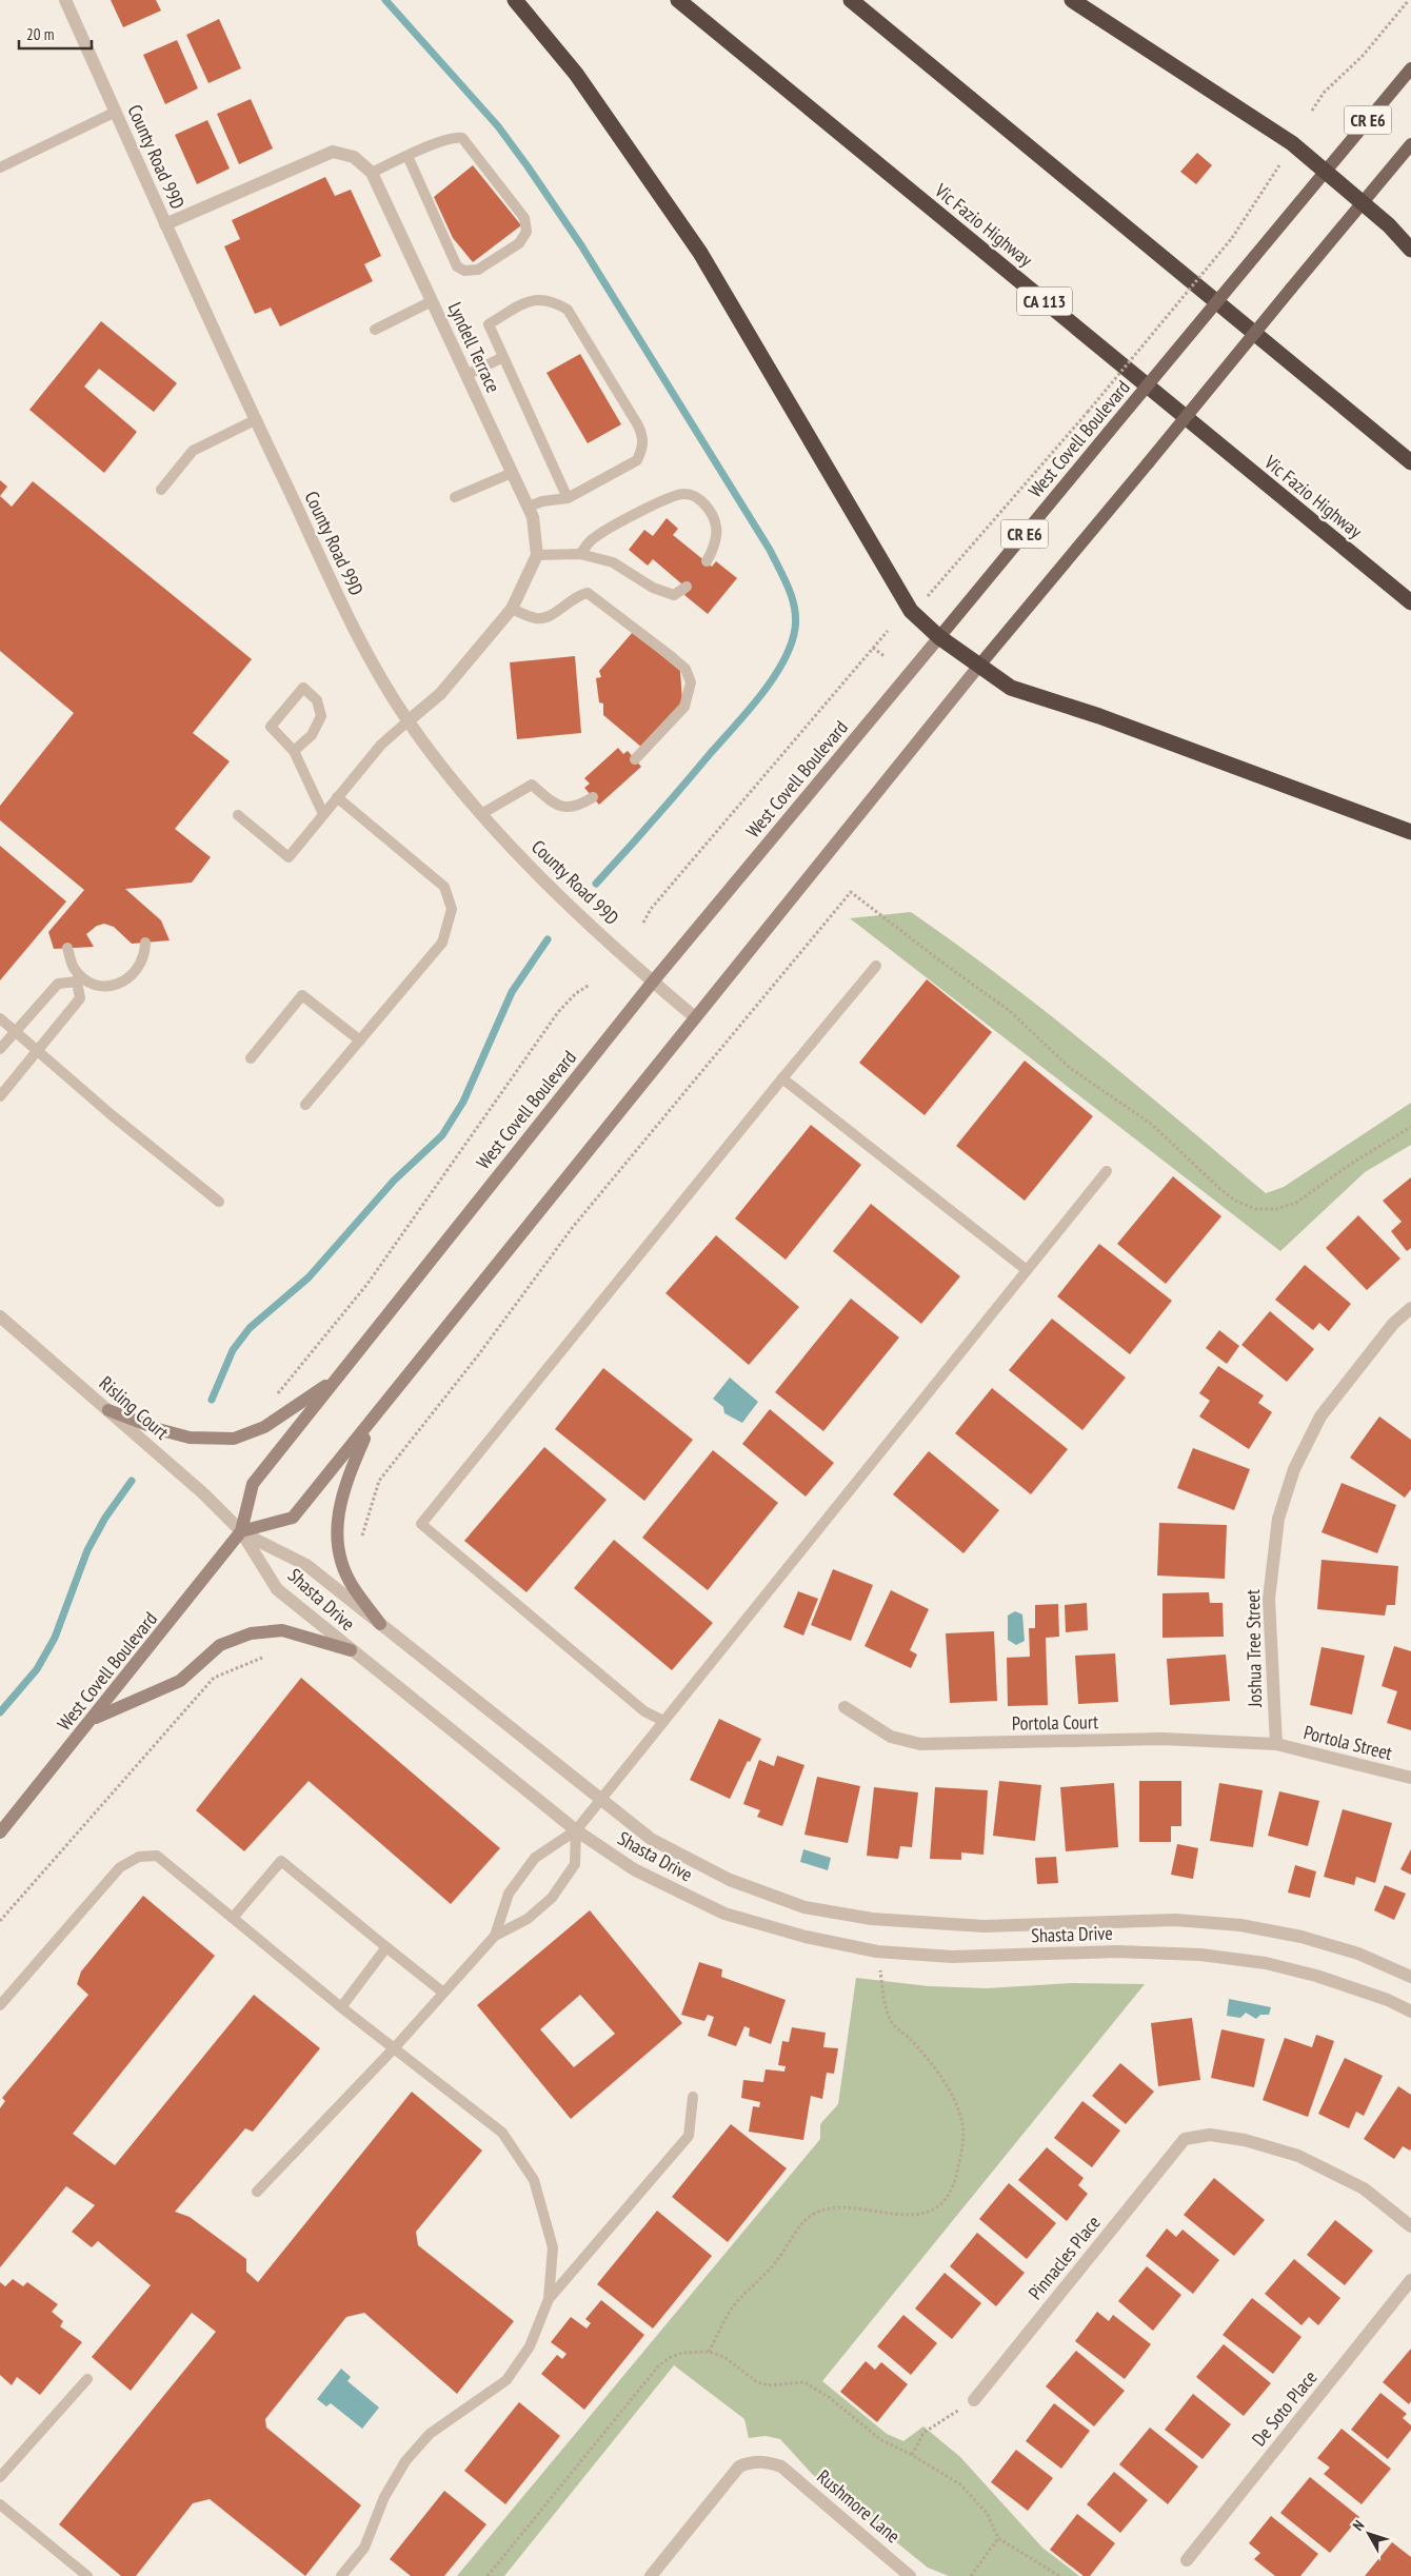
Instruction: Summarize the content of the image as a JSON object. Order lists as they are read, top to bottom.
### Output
{
  "streets": {
    "highway": ["Vic Fazio Highway", "CA 113"],
    "main road": ["CR E6", "West Covell Boulevard"],
    "street": [
      "County Road 99D",
      "Lyndell Terrace",
      "Risling Court",
      "Shasta Drive",
      "Joshua Tree Street",
      "Portola Court",
      "Portola Street",
      "Pinnacles Place",
      "De Soto Place",
      "Rushmore Lane"
    ]
  },
  "crossings": [
    ["CR E6", "County Road 99D"],
    ["CR E6", "West Covell Boulevard"],
    ["CR E6", "Risling Court"],
    ["CR E6", "Shasta Drive"],
    ["County Road 99D", "Lyndell Terrace"],
    ["County Road 99D", "West Covell Boulevard"],
    ["West Covell Boulevard", "Risling Court"],
    ["West Covell Boulevard", "Shasta Drive"],
    ["Risling Court", "Shasta Drive"],
    ["Joshua Tree Street", "Portola Court"],
    ["Joshua Tree Street", "Portola Street"],
    ["Portola Court", "Portola Street"]
  ],
  "scale_bar": "20 m",
  "north": "top left"
}
